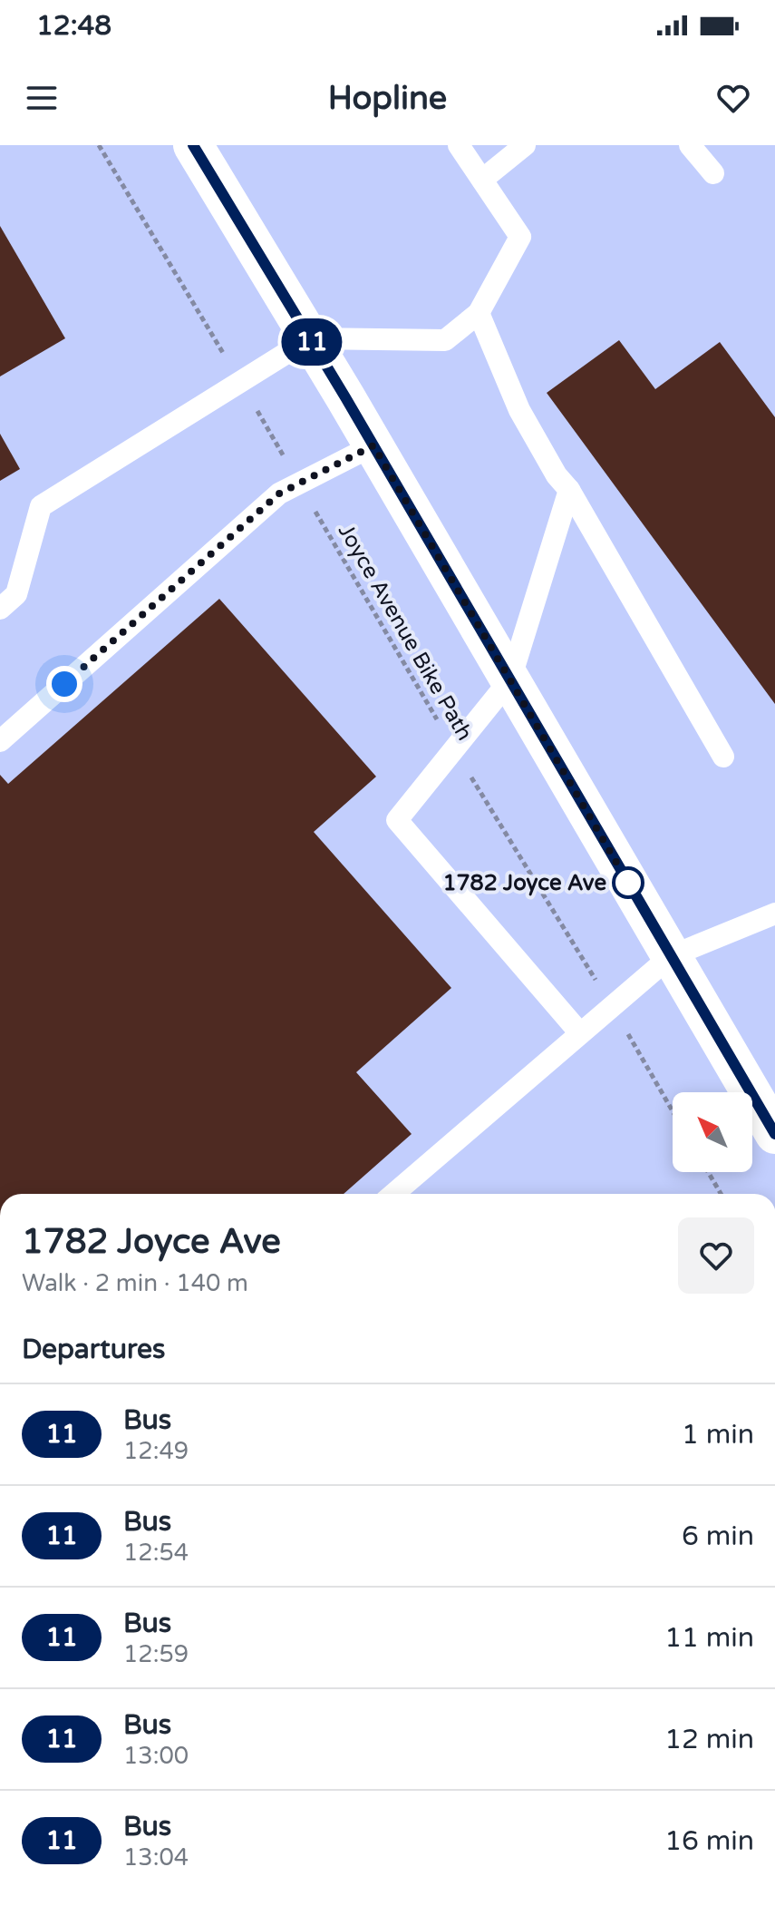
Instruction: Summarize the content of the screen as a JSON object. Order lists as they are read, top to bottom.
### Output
{
  "streets": {
    "path": ["Joyce Avenue Bike Path"]
  },
  "places": ["1782 Joyce Ave"],
  "lines": ["bus line 11"],
  "north": "top left",
  "page": {
    "status": "12:48",
    "header": "Hopline",
    "on_map": "11",
    "heading": [
      ["1782 Joyce Ave", "Walk · 2 min · 140 m"],
      "Departures"
    ],
    "list": [
      {
        "mark": "11",
        "name": "Bus",
        "note": "12:49",
        "value": "1 min"
      },
      {
        "mark": "11",
        "name": "Bus",
        "note": "12:54",
        "value": "6 min"
      },
      {
        "mark": "11",
        "name": "Bus",
        "note": "12:59",
        "value": "11 min"
      },
      {
        "mark": "11",
        "name": "Bus",
        "note": "13:00",
        "value": "12 min"
      },
      {
        "mark": "11",
        "name": "Bus",
        "note": "13:04",
        "value": "16 min"
      }
    ]
  }
}
